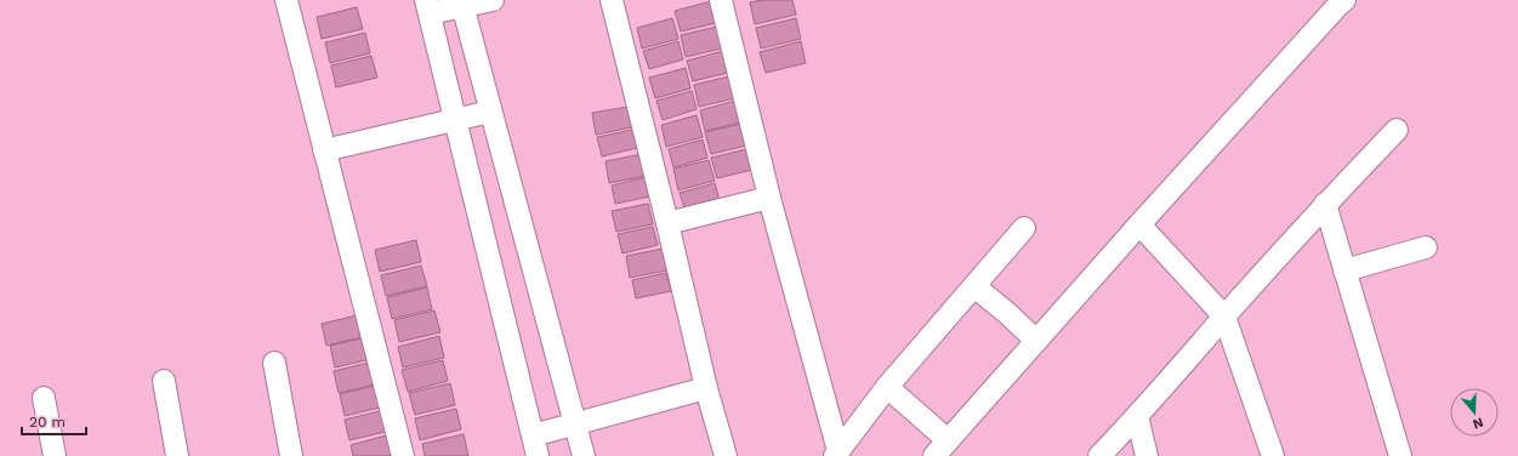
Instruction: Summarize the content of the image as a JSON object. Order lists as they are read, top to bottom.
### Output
{
  "scale_bar": "20 m",
  "north": "bottom"
}
